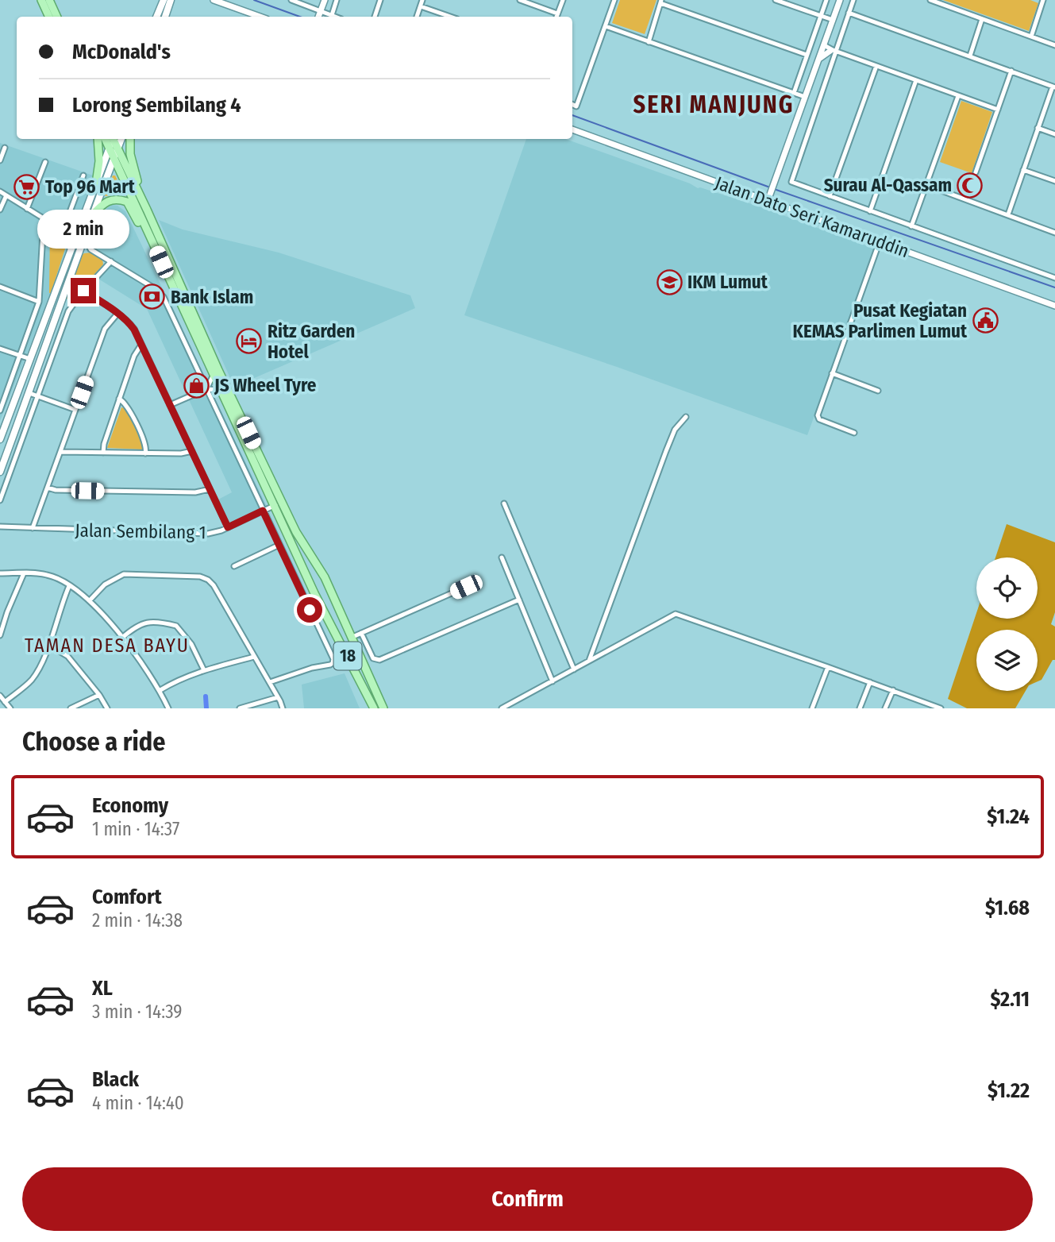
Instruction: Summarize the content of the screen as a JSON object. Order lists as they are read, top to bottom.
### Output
{
  "streets": {
    "main road": ["18"],
    "street": ["Jalan Dato Seri Kamaruddin", "Jalan Sembilang 1"]
  },
  "crossings": [
    ["Jalan Sembilang 1", "18"]
  ],
  "districts": ["SERI MANJUNG", "TAMAN DESA BAYU"],
  "places": {
    "mosque": ["Surau Al-Qassam"],
    "supermarket": ["Top 96 Mart"],
    "school or university": ["IKM Lumut"],
    "bank": ["Bank Islam"],
    "public building": ["Pusat Kegiatan KEMAS Parlimen Lumut"],
    "hotel": ["Ritz Garden Hotel"],
    "shop": ["JS Wheel Tyre"]
  },
  "page": {
    "banner": ["McDonald's", "Lorong Sembilang 4"],
    "bubble": "2 min",
    "heading": "Choose a ride",
    "list": [
      {
        "name": "Economy",
        "note": "1 min · 14:37",
        "value": "$1.24"
      },
      {
        "name": "Comfort",
        "note": "2 min · 14:38",
        "value": "$1.68"
      },
      {
        "name": "XL",
        "note": "3 min · 14:39",
        "value": "$2.11"
      },
      {
        "name": "Black",
        "note": "4 min · 14:40",
        "value": "$1.22"
      }
    ],
    "buttons": "Confirm"
  }
}
